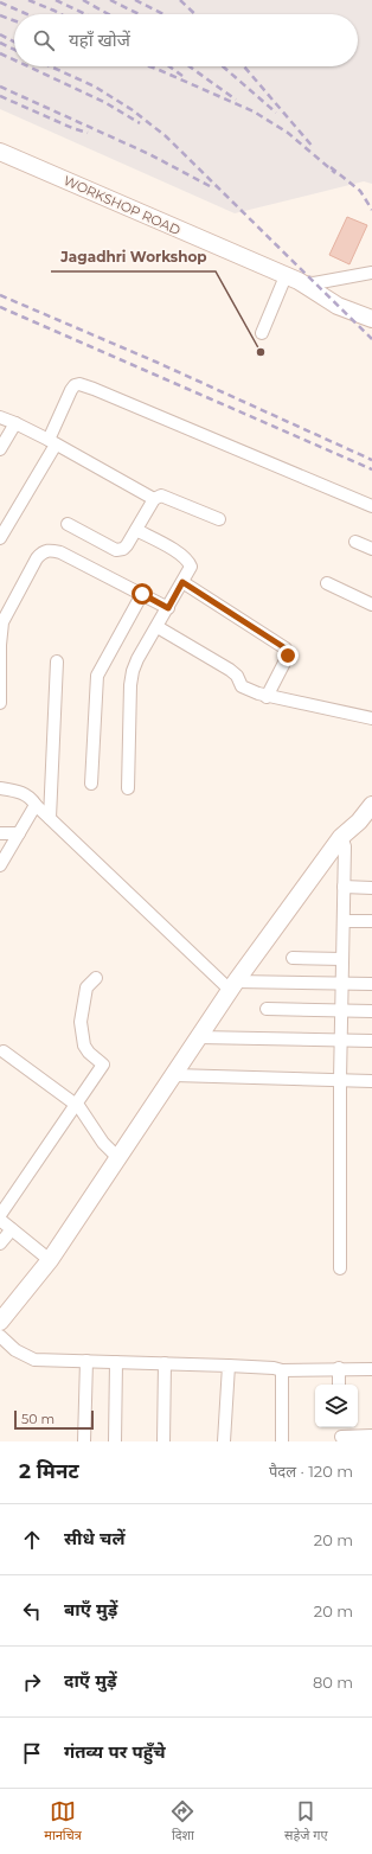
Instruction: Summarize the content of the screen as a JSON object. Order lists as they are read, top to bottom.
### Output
{
  "streets": {
    "street": ["WORKSHOP ROAD"]
  },
  "places": ["Jagadhri Workshop"],
  "scale_bar": "50 m",
  "page": {
    "search": "यहाँ खोजें",
    "scale": "50 m",
    "heading": ["2 मिनट", "पैदल · 120 m"],
    "list": [
      ["सीधे चलें", "20 m"],
      ["बाएँ मुड़ें", "20 m"],
      ["दाएँ मुड़ें", "80 m"],
      "गंतव्य पर पहुँचे"
    ],
    "nav": ["मानचित्र", "दिशा", "सहेजे गए"]
  }
}
